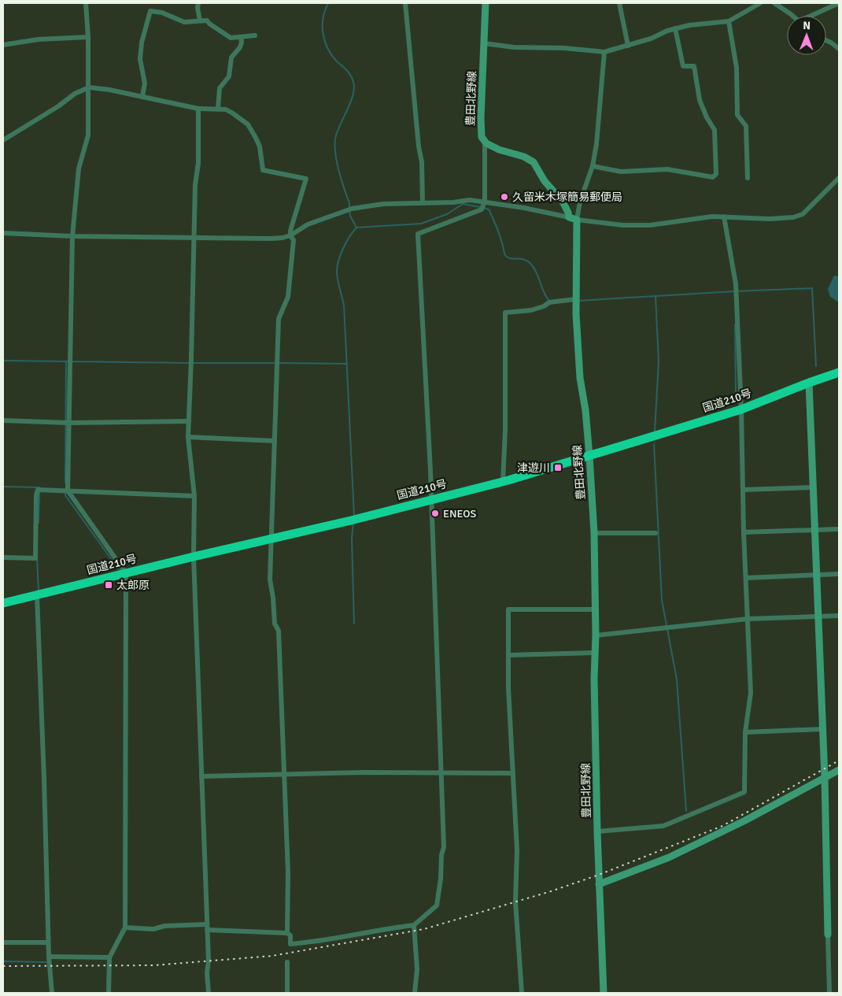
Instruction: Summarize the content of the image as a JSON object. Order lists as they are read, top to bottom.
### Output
{
  "streets": {
    "highway": ["国道210号"],
    "main road": ["豊田北野線"]
  },
  "crossings": [
    ["豊田北野線", "国道210号"]
  ],
  "places": {
    "other": ["久留米木塚簡易郵便局", "ENEOS"],
    "transit": ["津遊川", "太郎原"]
  },
  "north": "top"
}
